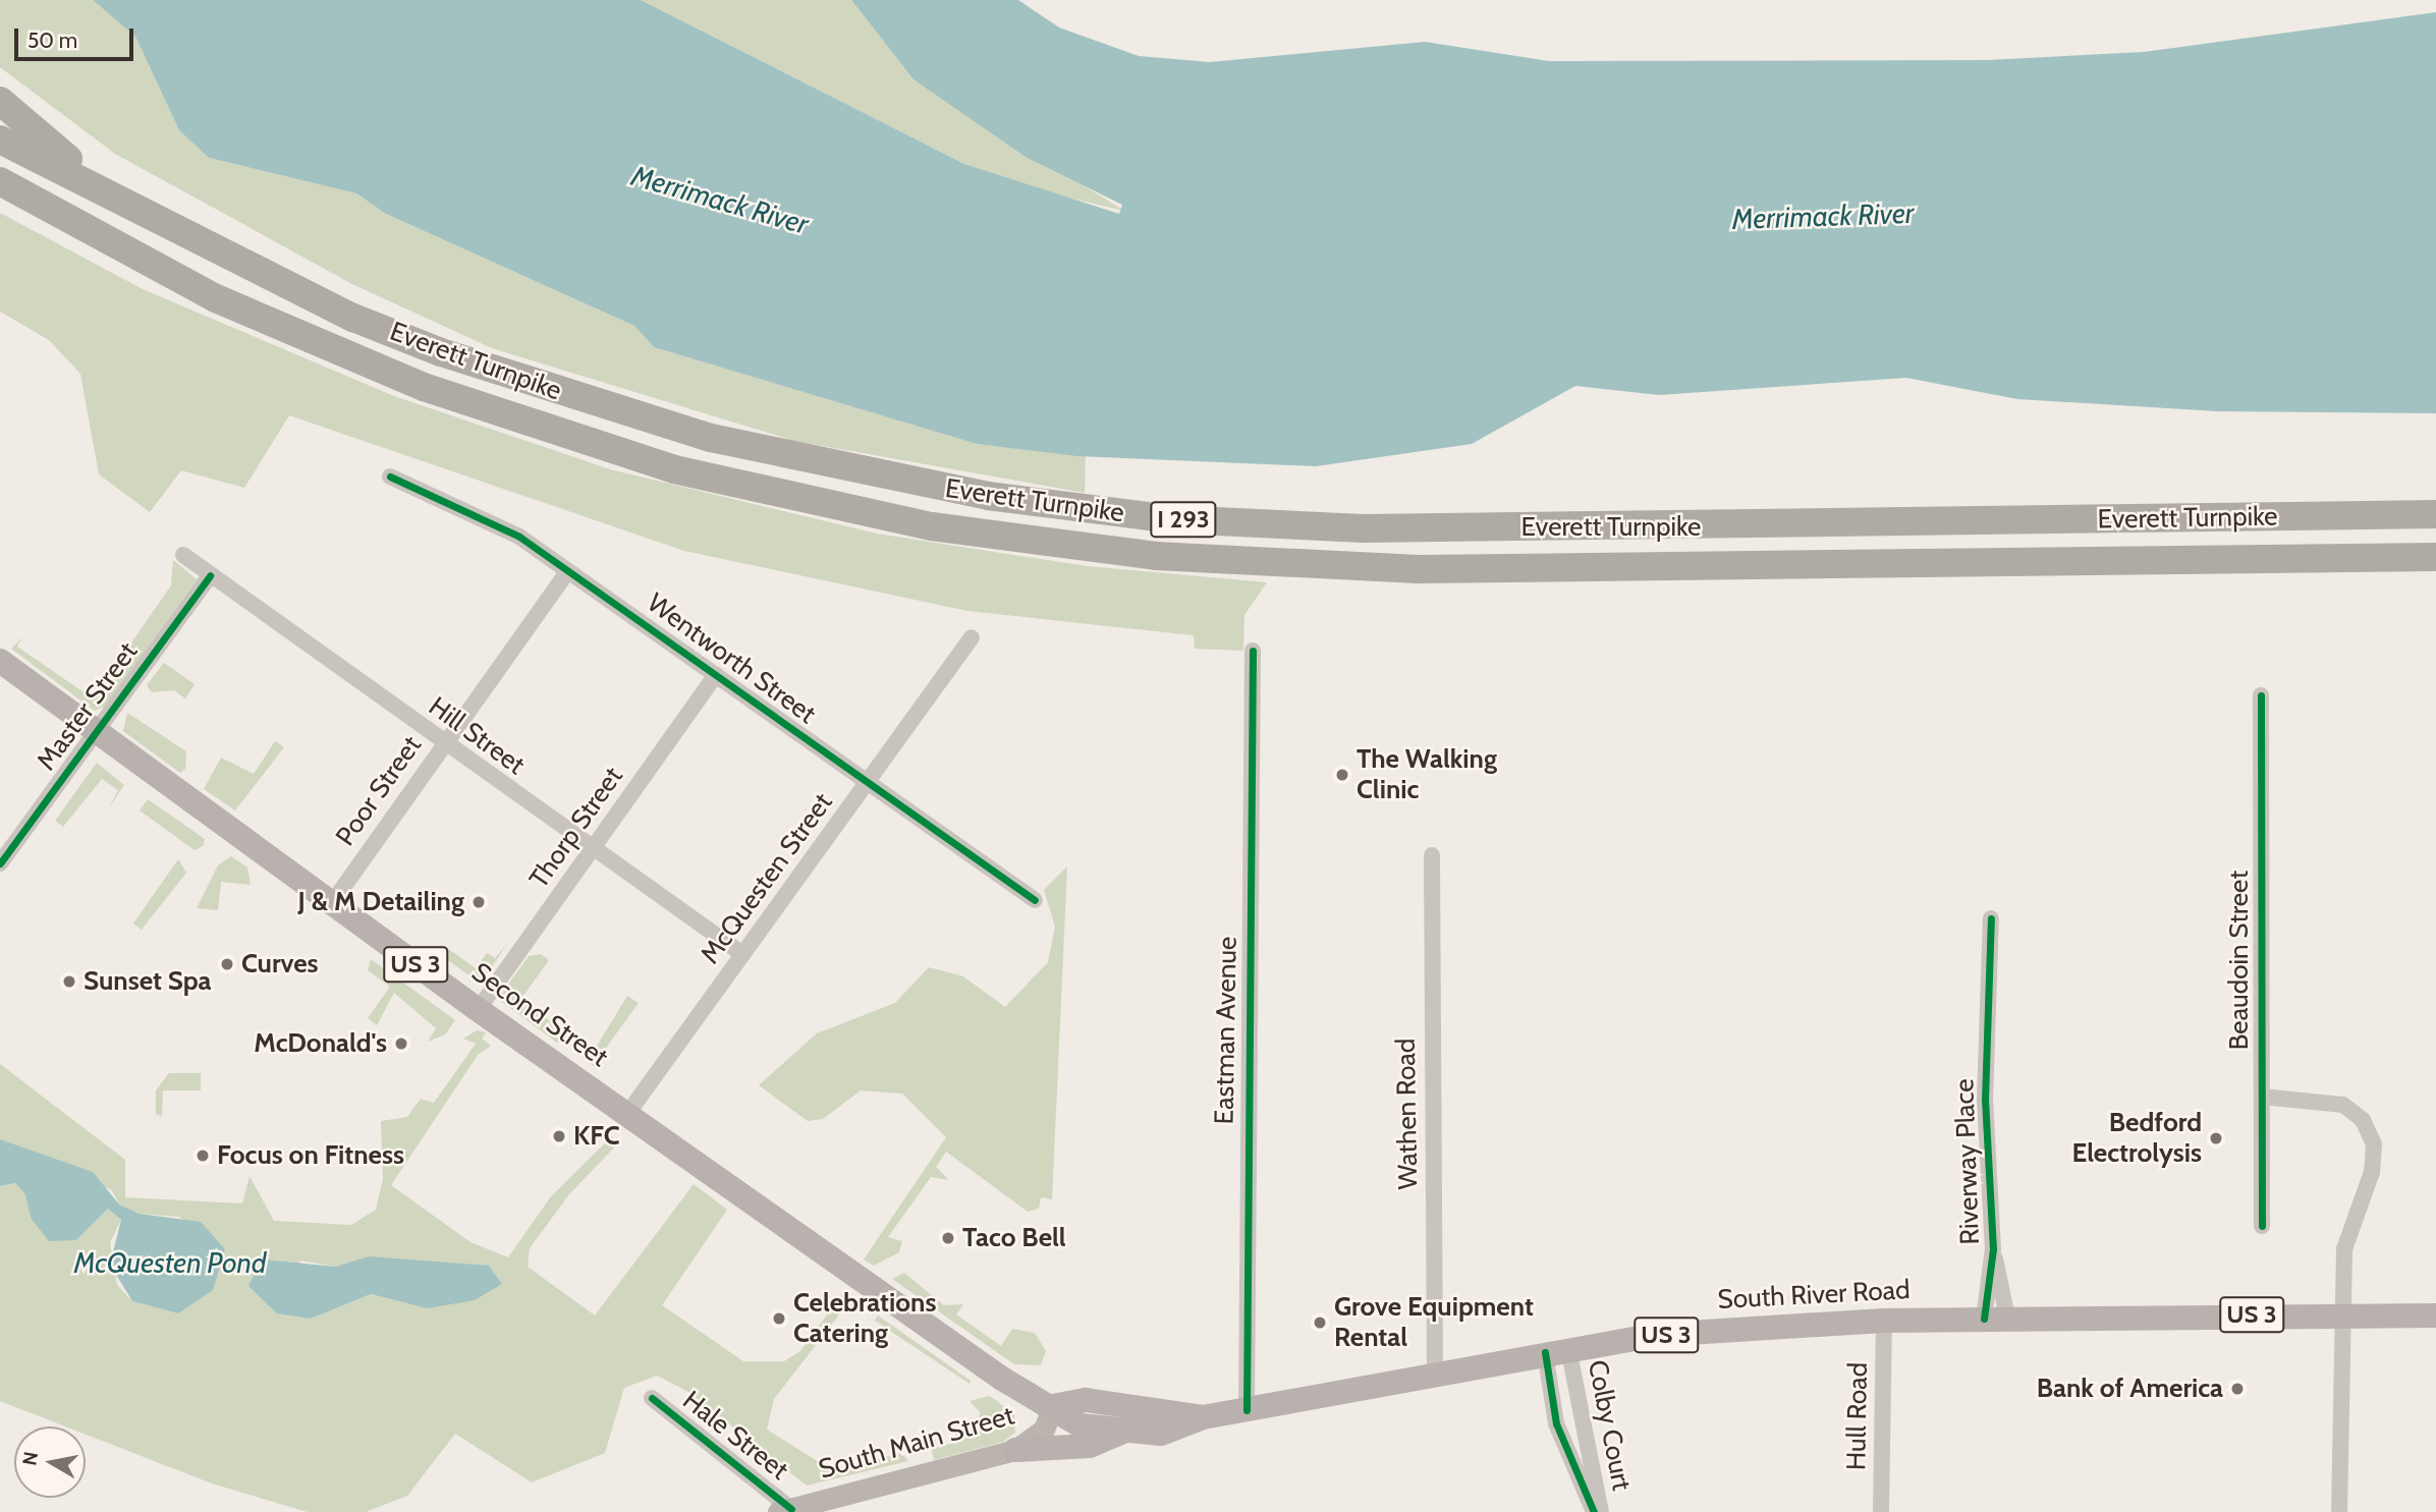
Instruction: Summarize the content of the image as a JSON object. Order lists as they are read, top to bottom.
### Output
{
  "streets": {
    "highway": ["Everett Turnpike", "I 293"],
    "main road": [
      "US 3",
      "Second Street",
      "South River Road",
      "South Main Street"
    ],
    "street": [
      "Wentworth Street",
      "Master Street",
      "Hill Street",
      "Poor Street",
      "Thorp Street",
      "McQuesten Street",
      "Beaudoin Street",
      "Eastman Avenue",
      "Wathen Road",
      "Riverway Place",
      "Hull Road",
      "Colby Court",
      "Hale Street"
    ]
  },
  "crossings": [
    ["Wentworth Street", "Poor Street"],
    ["Wentworth Street", "Thorp Street"],
    ["Wentworth Street", "McQuesten Street"],
    ["Master Street", "Hill Street"],
    ["Master Street", "Second Street"],
    ["Hill Street", "Poor Street"],
    ["Hill Street", "Thorp Street"],
    ["Hill Street", "McQuesten Street"],
    ["Poor Street", "Second Street"],
    ["Thorp Street", "Second Street"],
    ["McQuesten Street", "Second Street"],
    ["Second Street", "South River Road"],
    ["Second Street", "South Main Street"],
    ["Eastman Avenue", "South River Road"],
    ["Wathen Road", "South River Road"],
    ["Riverway Place", "South River Road"],
    ["South River Road", "Hull Road"],
    ["South River Road", "Colby Court"],
    ["South River Road", "South Main Street"],
    ["Hale Street", "South Main Street"]
  ],
  "water": ["Merrimack River", "McQuesten Pond"],
  "places": [
    "The Walking Clinic",
    "J & M Detailing",
    "Curves",
    "Sunset Spa",
    "McDonald's",
    "KFC",
    "Bedford Electrolysis",
    "Focus on Fitness",
    "Taco Bell",
    "Celebrations Catering",
    "Grove Equipment Rental",
    "Bank of America"
  ],
  "scale_bar": "50 m",
  "north": "left"
}
